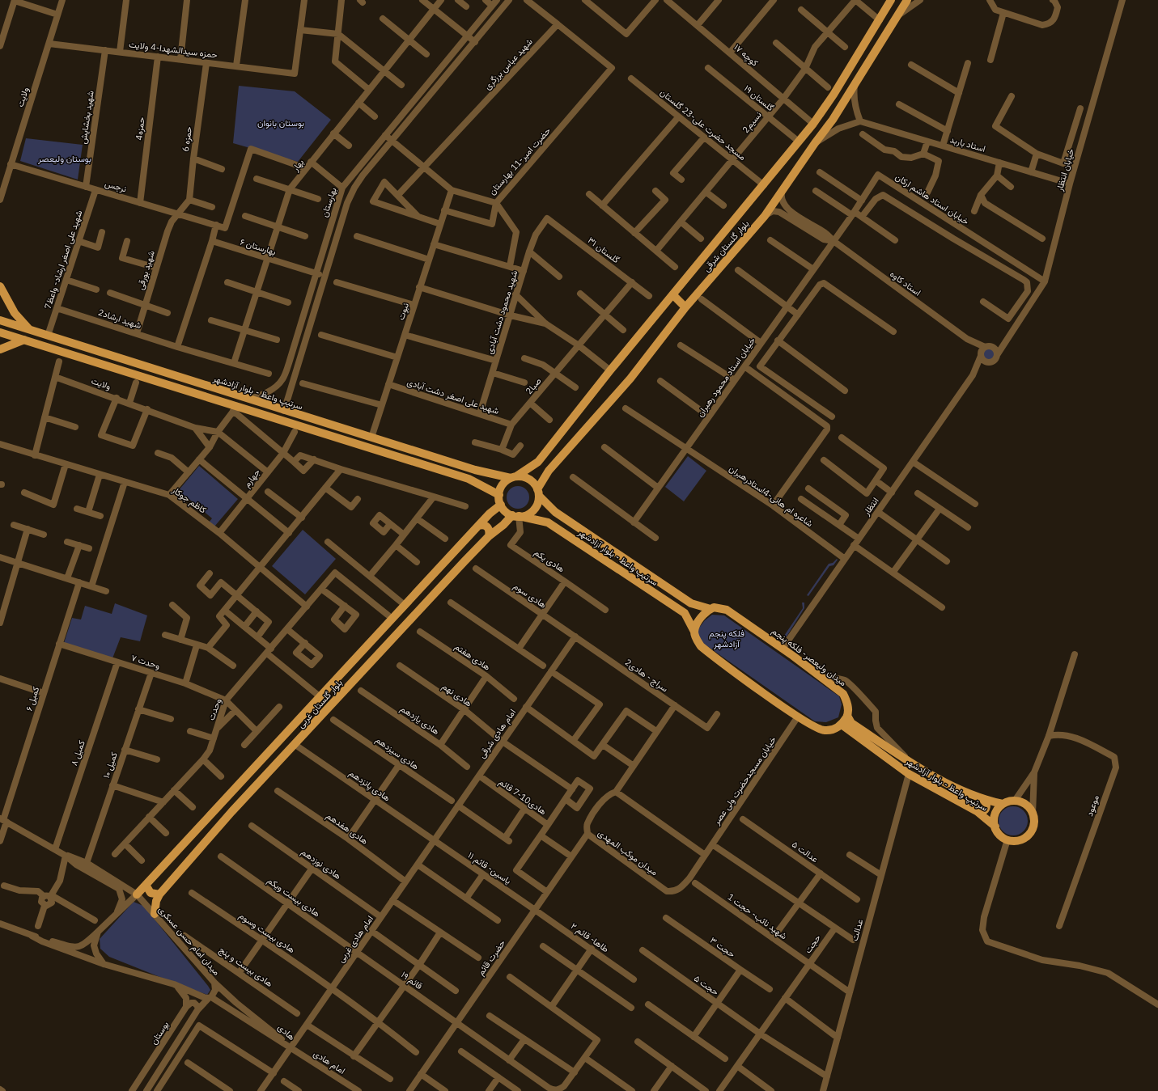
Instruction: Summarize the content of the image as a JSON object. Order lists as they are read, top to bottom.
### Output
{
  "streets": {
    "main road": [
      "بلوار گلستان شرقی",
      "سرتیپ واعظ - بلوار آزادشهر",
      "میدان ولیعصر- فلکه پنجم",
      "بلوار گلستان غربی"
    ],
    "street": [
      "حمزه سیدالشهدا-4 ولایت",
      "کوچه ۱۷",
      "شهید عباس برزگری",
      "ولایت",
      "گلستان ۱۹",
      "شهید بخشایش",
      "نسیم2",
      "مسجد حضرت علی-23 گلستان",
      "حمزه4",
      "حمزه 6",
      "استاد باربد",
      "حضرت امیر-11 بهارستان",
      "بهار",
      "خیابان انتظار",
      "نرجس",
      "خیابان استاد هاشم ارکان",
      "بهارستان",
      "بهارستان ۶",
      "گلستان ۳۱",
      "شهید علی اصغر ارشاد- واعظ7",
      "شهید بورقی",
      "استاد کاوه",
      "نبوت",
      "شهید محمود دشت آبادی",
      "شهید ارشاد2",
      "خیابان استاد محمود رهبران",
      "صبا2",
      "شهید علی اصغر دشت آبادی",
      "جهارم",
      "شاعره ام هانی-4استادرهبران",
      "کاظم جوکار",
      "انتظار",
      "هادی یکم",
      "هادی سوم",
      "هادی هفتم",
      "وحدت ۷",
      "سراج - هادی2",
      "هادی نهم",
      "کمیل ۶",
      "وحدت",
      "هادی یازدهم",
      "امام هادی شرقی",
      "کمیل ۸",
      "هادی سیزدهم",
      "کمیل ۱۰",
      "خیابان مسجدحضرت ولی عصر",
      "هادی پانزدهم",
      "هادی10-7 قائم",
      "موعود",
      "هادی هفدهم",
      "عدالت ۵",
      "میدان موکب المهدی",
      "هادی نوزدهم",
      "یاسین- قائم ۱۱",
      "هادی بیست ویکم",
      "شهید نائب- حجت 1",
      "عدالت",
      "هادی بیست وسوم",
      "طاها- قائم ۲",
      "امام هادی غربی",
      "میدان امام حسن عسکری",
      "حجت",
      "حجت ۳",
      "حضرت قائم",
      "هادی بیست و پنج",
      "قائم ۱۹",
      "حجت ۵",
      "هادی",
      "بوستان",
      "امام هادی"
    ]
  },
  "crossings": [
    ["حمزه سیدالشهدا-4 ولایت", "ولایت"],
    ["حمزه سیدالشهدا-4 ولایت", "شهید بخشایش"],
    ["حمزه سیدالشهدا-4 ولایت", "حمزه4"],
    ["حمزه سیدالشهدا-4 ولایت", "حمزه 6"],
    ["کوچه ۱۷", "نسیم2"],
    ["کوچه ۱۷", "بلوار گلستان شرقی"],
    ["شهید عباس برزگری", "حضرت امیر-11 بهارستان"],
    ["ولایت", "نرجس"],
    ["گلستان ۱۹", "نسیم2"],
    ["گلستان ۱۹", "بلوار گلستان شرقی"],
    ["شهید بخشایش", "نرجس"],
    ["نسیم2", "مسجد حضرت علی-23 گلستان"],
    ["مسجد حضرت علی-23 گلستان", "بلوار گلستان شرقی"],
    ["حمزه4", "نرجس"],
    ["استاد باربد", "خیابان انتظار"],
    ["حضرت امیر-11 بهارستان", "بهارستان"],
    ["حضرت امیر-11 بهارستان", "نبوت"],
    ["بهار", "بهارستان ۶"],
    ["بهار", "شهید ارشاد2"],
    ["خیابان انتظار", "خیابان استاد هاشم ارکان"],
    ["نرجس", "شهید علی اصغر ارشاد- واعظ7"],
    ["نرجس", "شهید بورقی"],
    ["خیابان استاد هاشم ارکان", "استاد کاوه"],
    ["خیابان استاد هاشم ارکان", "خیابان استاد محمود رهبران"],
    ["بهارستان", "بهارستان ۶"],
    ["بهارستان", "سرتیپ واعظ - بلوار آزادشهر"],
    ["بلوار گلستان شرقی", "استاد کاوه"],
    ["بلوار گلستان شرقی", "سرتیپ واعظ - بلوار آزادشهر"],
    ["بلوار گلستان شرقی", "هادی یکم"],
    ["بلوار گلستان شرقی", "بلوار گلستان غربی"],
    ["گلستان ۳۱", "شهید محمود دشت آبادی"],
    ["گلستان ۳۱", "صبا2"],
    ["شهید علی اصغر ارشاد- واعظ7", "شهید ارشاد2"],
    ["شهید علی اصغر ارشاد- واعظ7", "سرتیپ واعظ - بلوار آزادشهر"],
    ["شهید بورقی", "شهید ارشاد2"],
    ["استاد کاوه", "خیابان استاد محمود رهبران"],
    ["نبوت", "سرتیپ واعظ - بلوار آزادشهر"],
    ["نبوت", "شهید علی اصغر دشت آبادی"],
    ["شهید محمود دشت آبادی", "شهید علی اصغر دشت آبادی"],
    ["خیابان استاد محمود رهبران", "شاعره ام هانی-4استادرهبران"],
    ["صبا2", "شهید علی اصغر دشت آبادی"],
    ["سرتیپ واعظ - بلوار آزادشهر", "هادی یکم"],
    ["سرتیپ واعظ - بلوار آزادشهر", "میدان ولیعصر- فلکه پنجم"],
    ["سرتیپ واعظ - بلوار آزادشهر", "بلوار گلستان غربی"],
    ["سرتیپ واعظ - بلوار آزادشهر", "عدالت"],
    ["جهارم", "کاظم جوکار"],
    ["شاعره ام هانی-4استادرهبران", "انتظار"],
    ["کاظم جوکار", "وحدت"],
    ["انتظار", "میدان ولیعصر- فلکه پنجم"],
    ["هادی یکم", "بلوار گلستان غربی"],
    ["هادی سوم", "سراج - هادی2"],
    ["هادی سوم", "امام هادی شرقی"],
    ["وحدت ۷", "کمیل ۶"],
    ["وحدت ۷", "وحدت"],
    ["وحدت ۷", "کمیل ۸"],
    ["وحدت ۷", "کمیل ۱۰"],
    ["سراج - هادی2", "امام هادی شرقی"],
    ["هادی نهم", "امام هادی شرقی"],
    ["بلوار گلستان غربی", "هادی پانزدهم"],
    ["بلوار گلستان غربی", "میدان امام حسن عسکری"],
    ["امام هادی شرقی", "هادی پانزدهم"],
    ["امام هادی شرقی", "هادی10-7 قائم"],
    ["امام هادی شرقی", "یاسین- قائم ۱۱"],
    ["امام هادی شرقی", "امام هادی غربی"],
    ["کمیل ۱۰", "میدان امام حسن عسکری"],
    ["خیابان مسجدحضرت ولی عصر", "میدان موکب المهدی"],
    ["هادی پانزدهم", "یاسین- قائم ۱۱"],
    ["هادی پانزدهم", "امام هادی غربی"],
    ["هادی10-7 قائم", "حضرت قائم"],
    ["هادی هفدهم", "امام هادی غربی"],
    ["میدان موکب المهدی", "حضرت قائم"],
    ["هادی نوزدهم", "امام هادی غربی"],
    ["یاسین- قائم ۱۱", "طاها- قائم ۲"],
    ["یاسین- قائم ۱۱", "امام هادی غربی"],
    ["یاسین- قائم ۱۱", "حضرت قائم"],
    ["هادی بیست ویکم", "امام هادی غربی"],
    ["هادی بیست ویکم", "قائم ۱۹"],
    ["شهید نائب- حجت 1", "عدالت"],
    ["شهید نائب- حجت 1", "حجت"],
    ["عدالت", "حجت ۵"],
    ["هادی بیست وسوم", "امام هادی غربی"],
    ["طاها- قائم ۲", "حضرت قائم"],
    ["امام هادی غربی", "قائم ۱۹"],
    ["امام هادی غربی", "هادی"],
    ["امام هادی غربی", "امام هادی"],
    ["میدان امام حسن عسکری", "هادی"],
    ["حجت", "حجت ۵"],
    ["حضرت قائم", "قائم ۱۹"],
    ["هادی", "امام هادی"]
  ],
  "parks": ["بوستان بانوان", "بوستان ولیعصر", "فلکه پنجم آزادشهر"]
}
